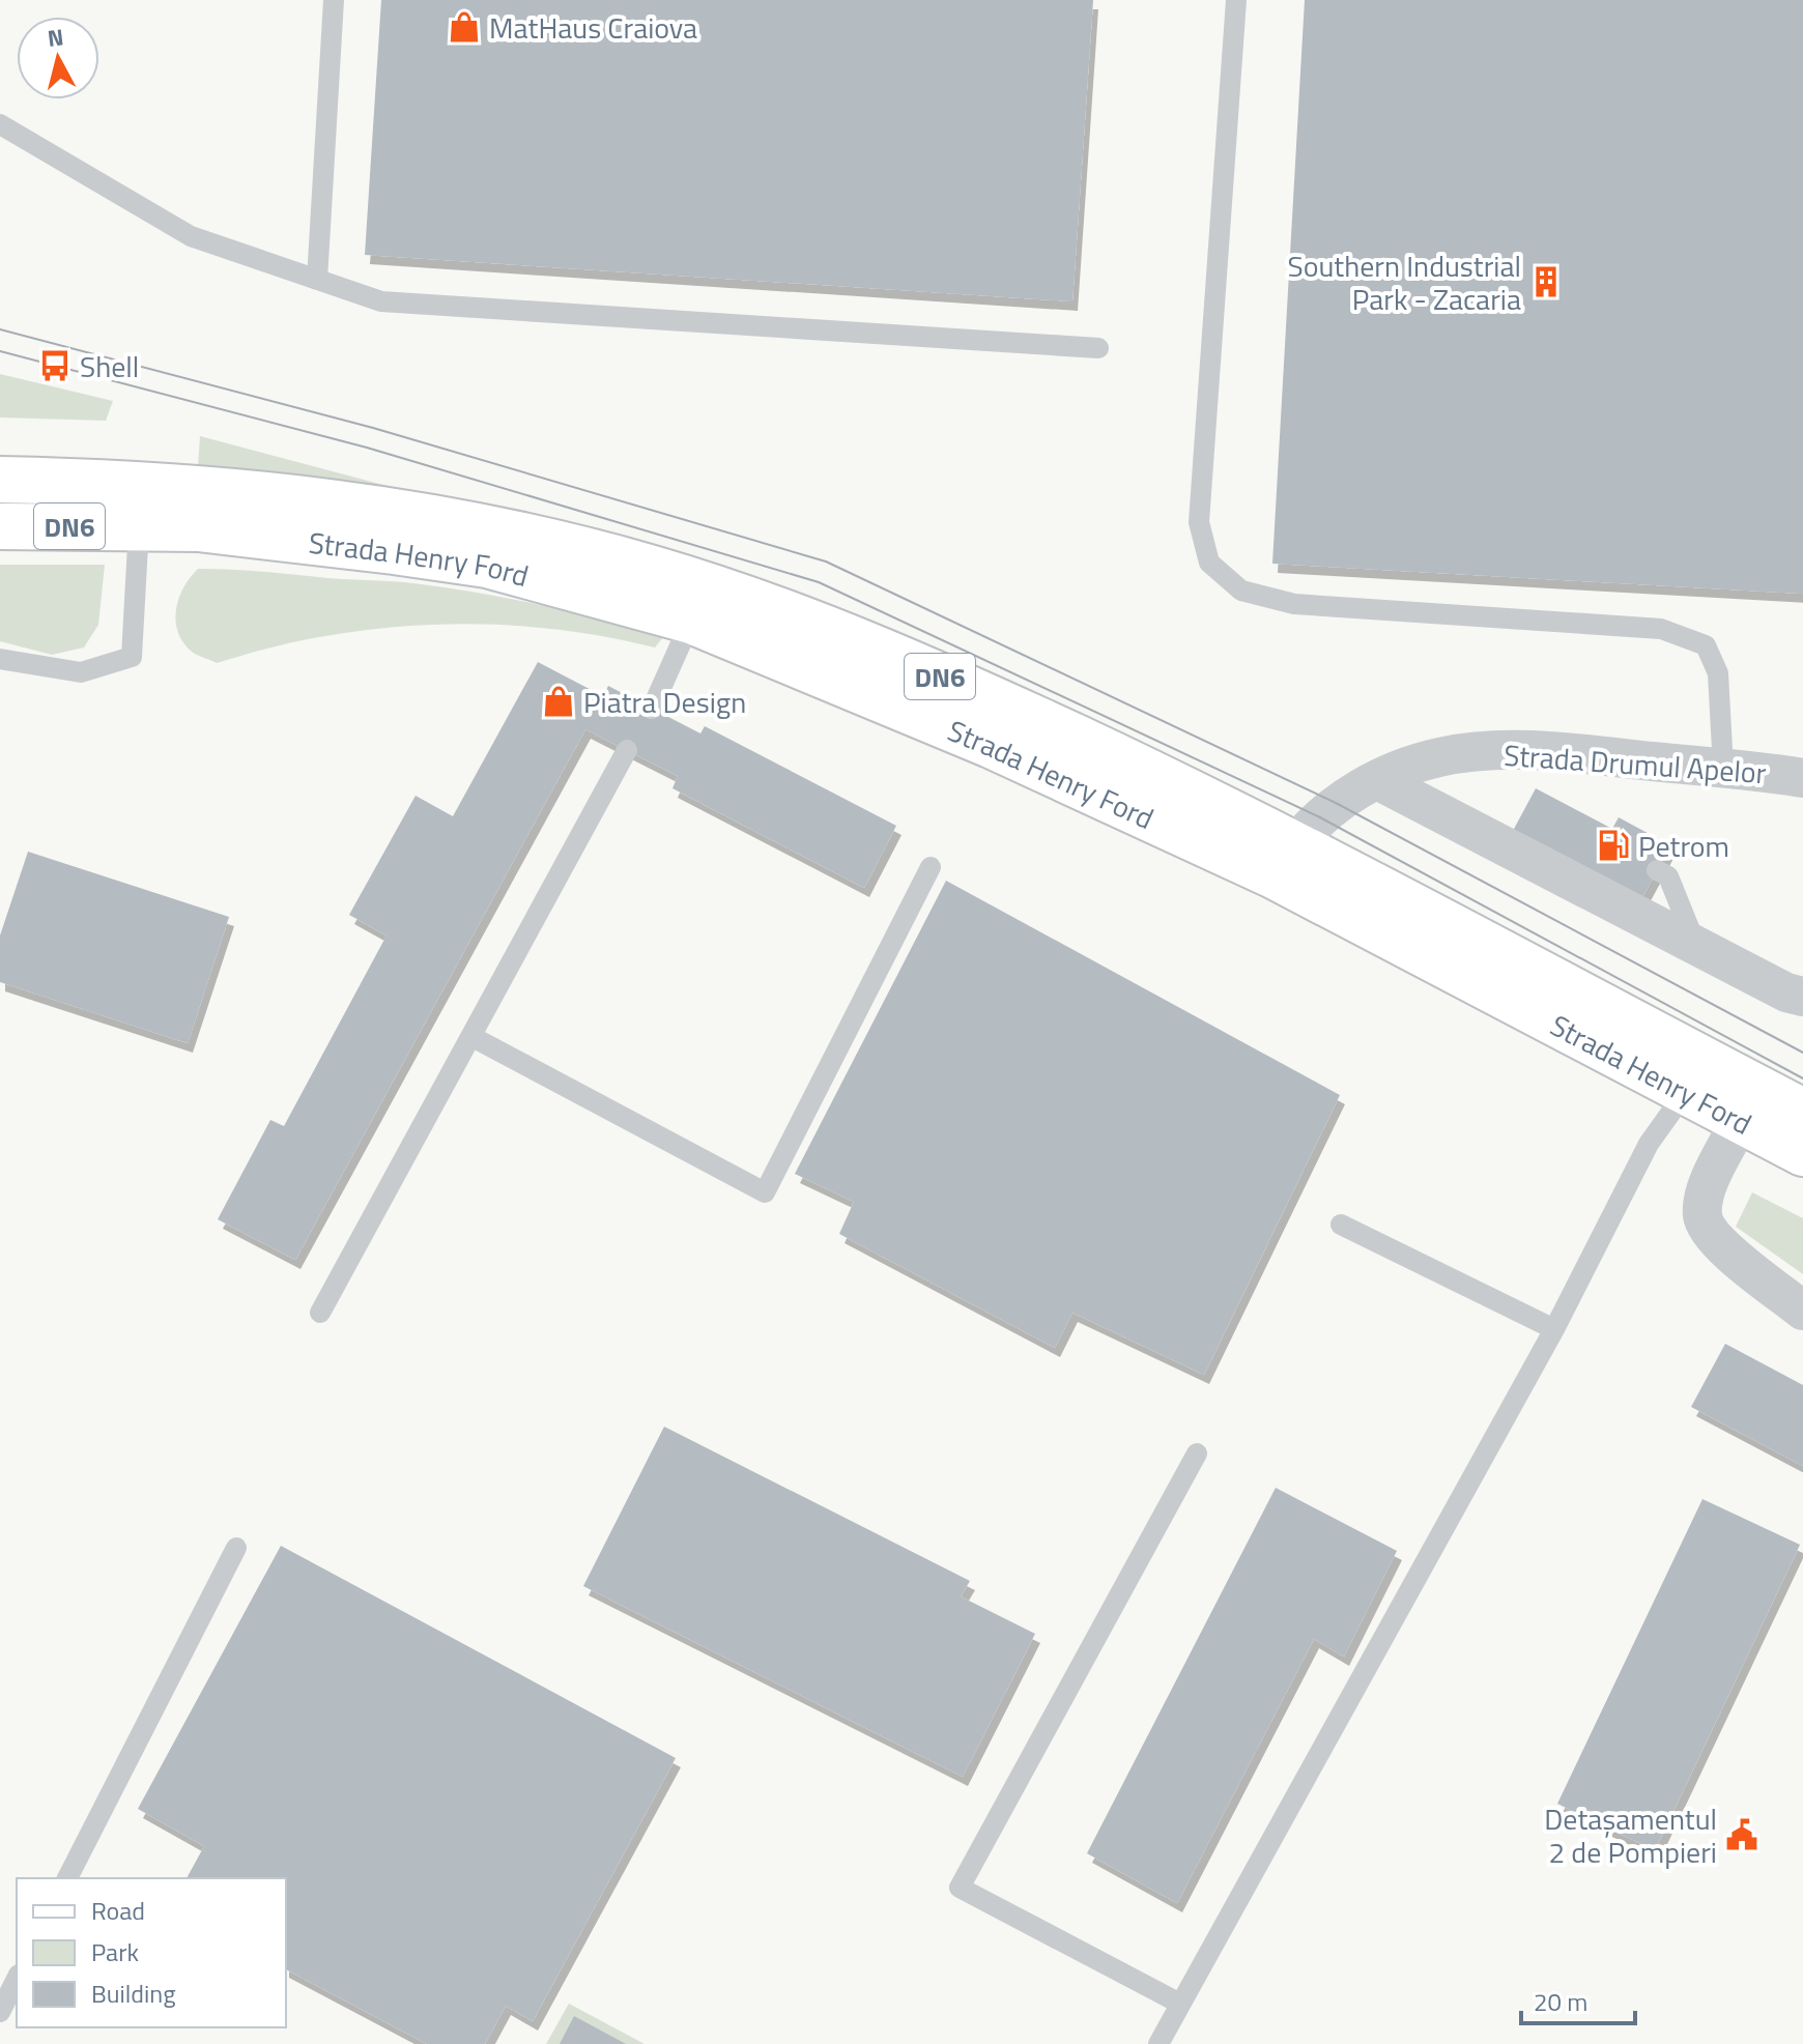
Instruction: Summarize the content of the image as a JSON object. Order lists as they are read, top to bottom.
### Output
{
  "streets": {
    "main road": ["DN6", "Strada Henry Ford"],
    "street": ["Strada Drumul Apelor"]
  },
  "crossings": [
    ["Strada Henry Ford", "Strada Drumul Apelor"]
  ],
  "places": {
    "shop": ["MatHaus Craiova", "Piatra Design"],
    "building": ["Southern Industrial Park - Zacaria"],
    "bus stop": ["Shell"],
    "fuel station": ["Petrom"],
    "public building": ["Detașamentul 2 de Pompieri"]
  },
  "legend": ["Road", "Park", "Building"],
  "scale_bar": "20 m",
  "north": "top"
}
